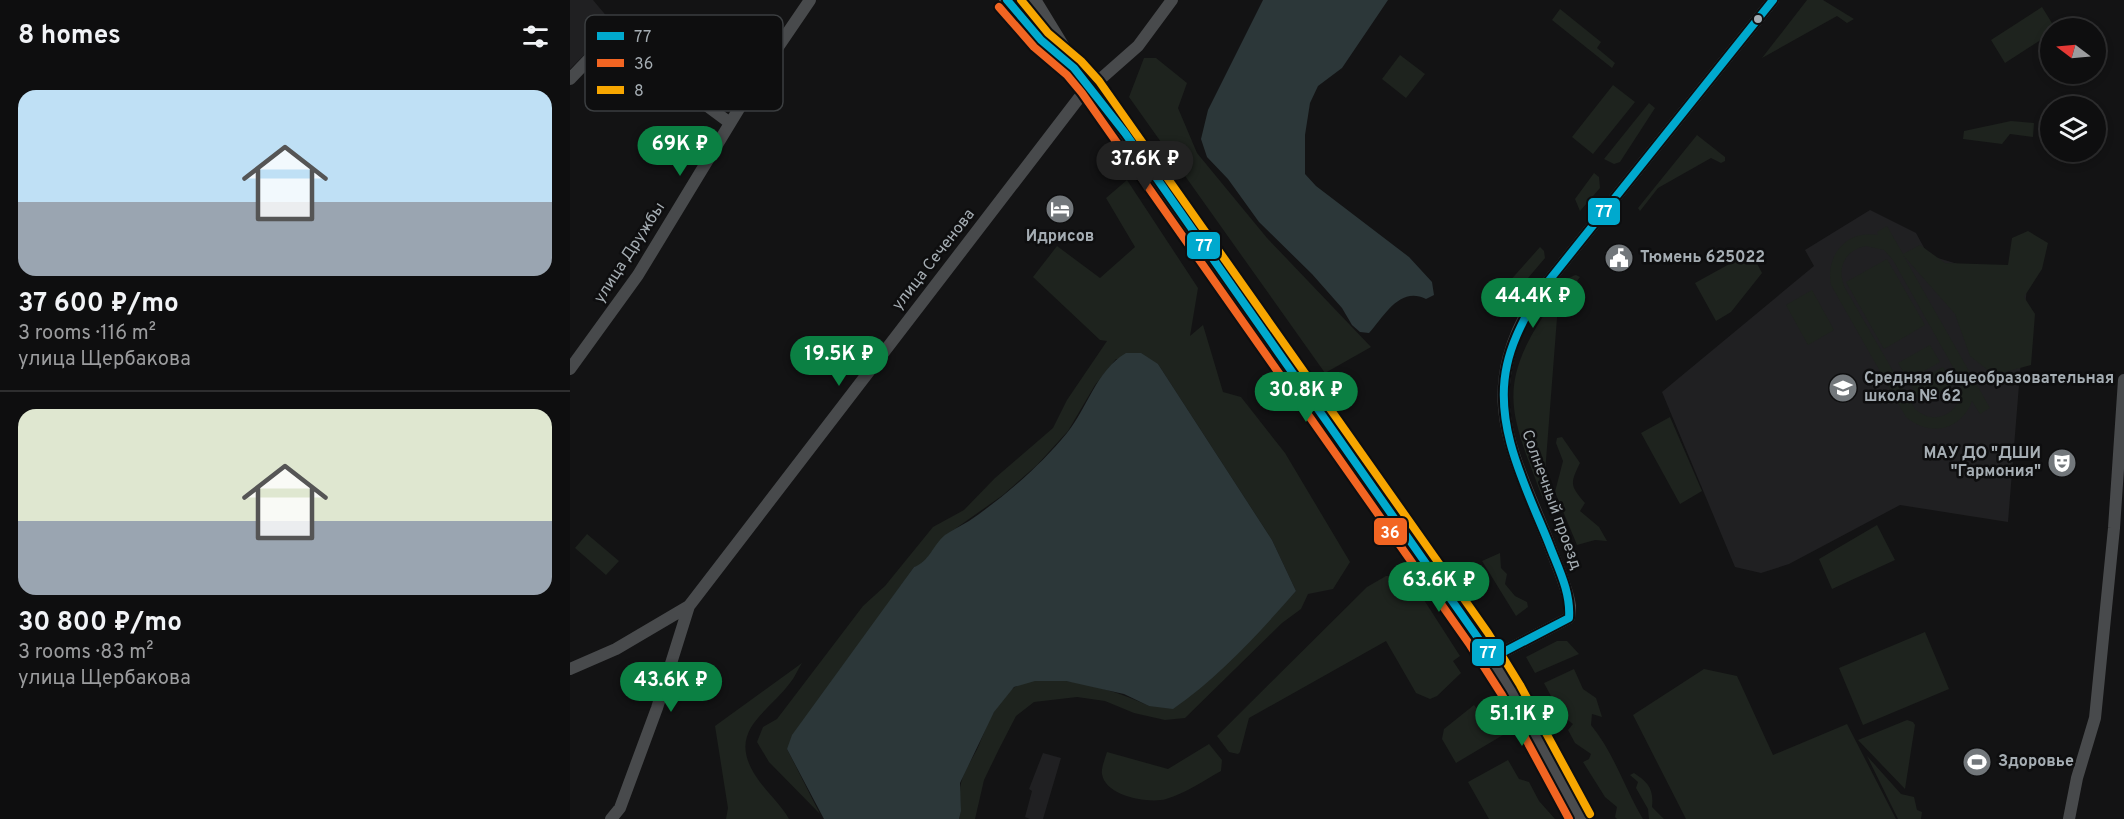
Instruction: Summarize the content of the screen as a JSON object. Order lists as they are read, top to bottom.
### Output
{
  "streets": {
    "street": ["улица Дружбы", "улица Сеченова", "Солнечный проезд"]
  },
  "places": {
    "hotel": ["Идрисов"],
    "public building": ["Тюмень 625022"],
    "school or university": ["Средняя общеобразовательная школа № 62"],
    "theatre": ["МАУ ДО \"ДШИ \"Гармония\""],
    "sports": ["Здоровье"]
  },
  "lines": ["transit line 77", "transit line 8", "transit line 36"],
  "legend": ["77", "36", "8"],
  "north": "left",
  "page": {
    "heading": "8 homes",
    "list": [
      {
        "name": "37 600 ₽/mo",
        "note": "3 rooms · 116 m² · улица Щербакова"
      },
      {
        "name": "30 800 ₽/mo",
        "note": "3 rooms · 83 m² · улица Щербакова"
      }
    ],
    "price": [
      "69K ₽",
      "37.6K ₽",
      "44.4K ₽",
      "19.5K ₽",
      "30.8K ₽",
      "63.6K ₽",
      "43.6K ₽",
      "51.1K ₽"
    ]
  }
}
